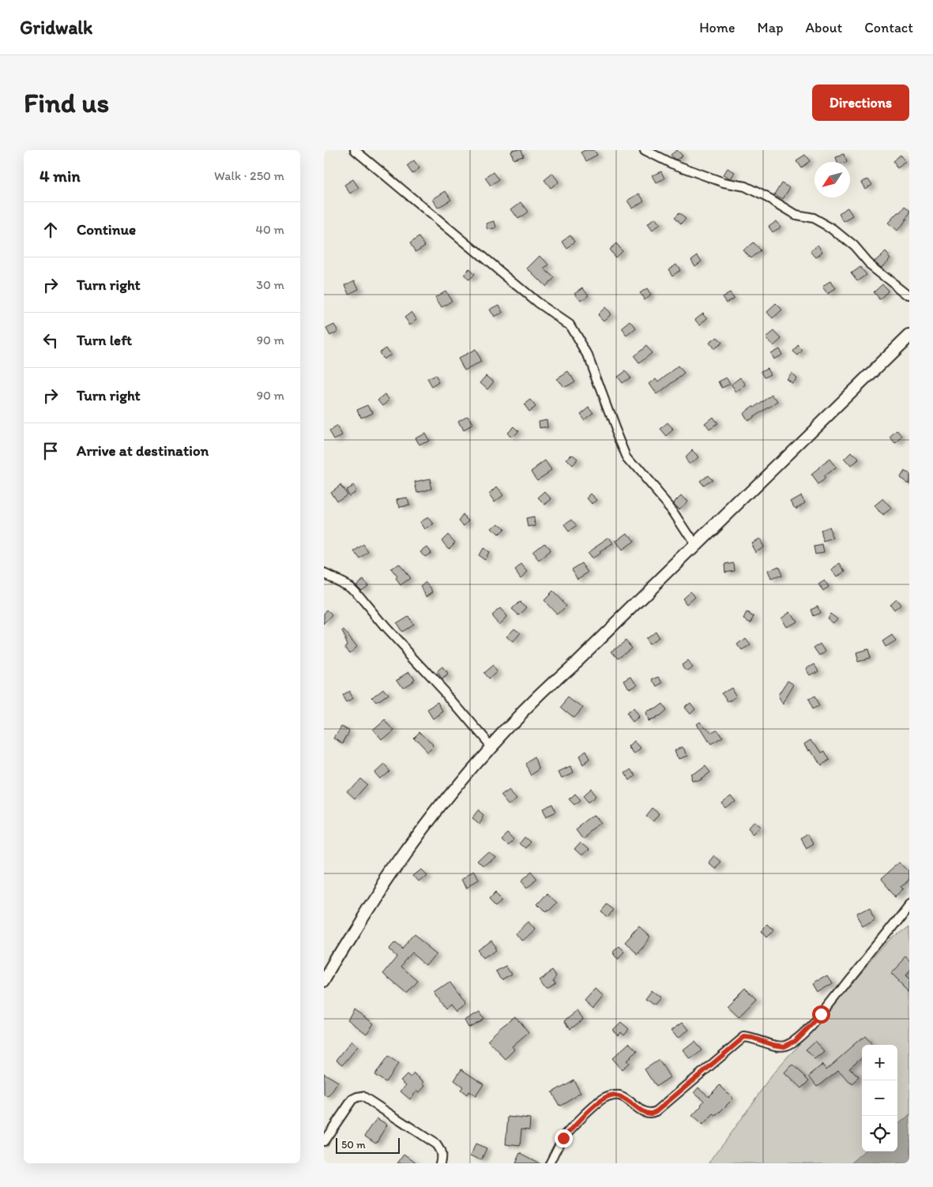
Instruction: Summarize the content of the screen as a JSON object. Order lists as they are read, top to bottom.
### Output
{
  "scale_bar": "50 m",
  "north": "bottom left",
  "page": {
    "header": "Gridwalk",
    "nav": [
      "Home",
      "Map",
      "About",
      "Contact"
    ],
    "buttons": "Directions",
    "title": "Find us",
    "heading": ["4 min", "Walk · 250 m"],
    "list": [
      ["Continue", "40 m"],
      ["Turn right", "30 m"],
      ["Turn left", "90 m"],
      ["Turn right", "90 m"],
      "Arrive at destination"
    ],
    "map_buttons": ["+", "−"],
    "scale": "50 m"
  }
}
